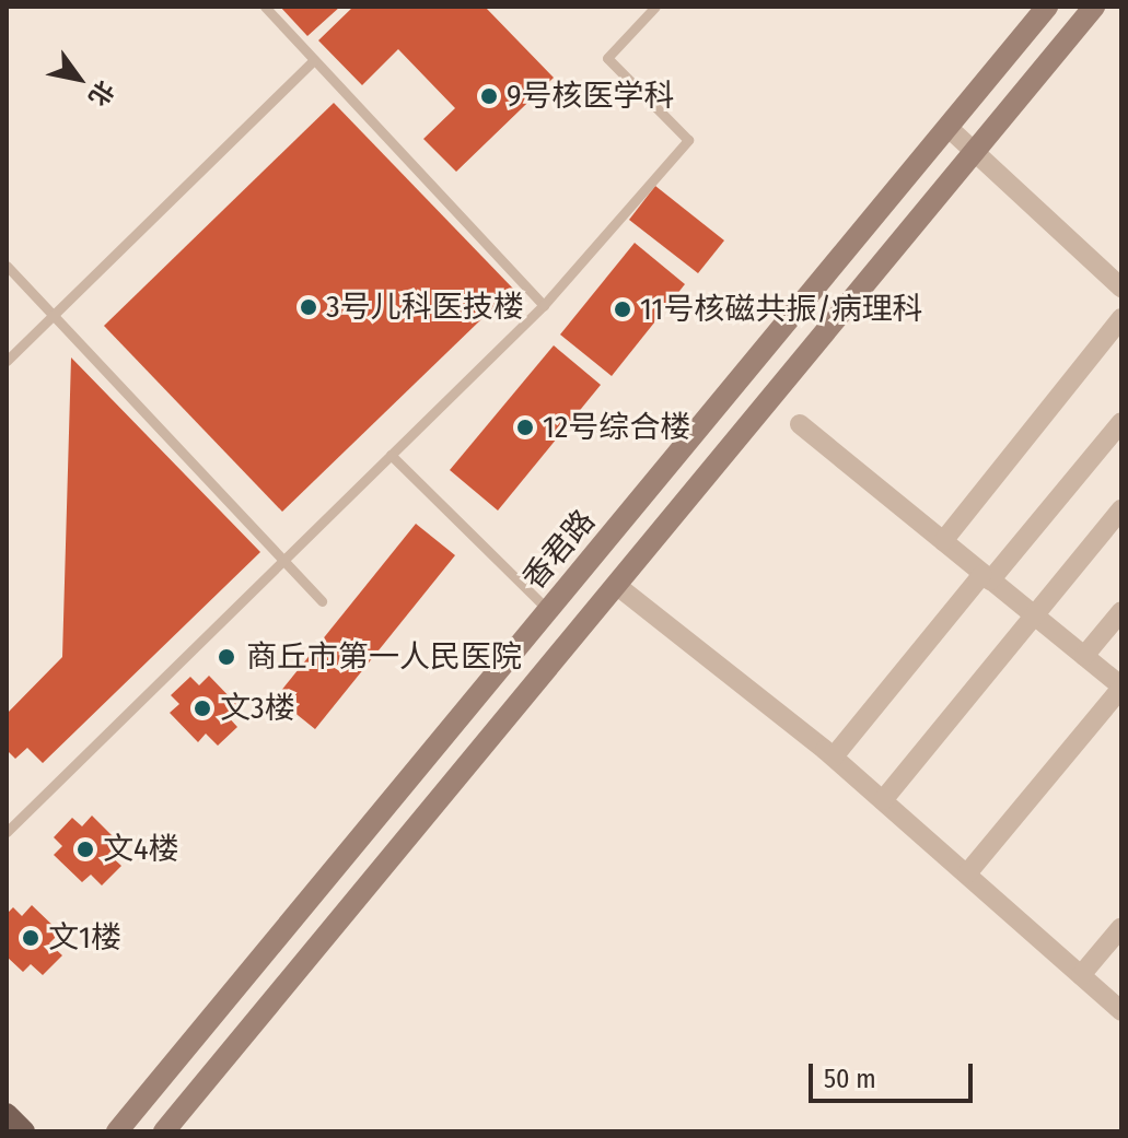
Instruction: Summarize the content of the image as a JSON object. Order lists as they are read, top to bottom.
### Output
{
  "streets": {
    "main road": ["香君路"]
  },
  "places": [
    "9号核医学科",
    "3号儿科医技楼",
    "11号核磁共振/病理科",
    "12号综合楼",
    "商丘市第一人民医院",
    "文3楼",
    "文4楼",
    "文1楼"
  ],
  "scale_bar": "50 m",
  "north": "bottom right"
}
